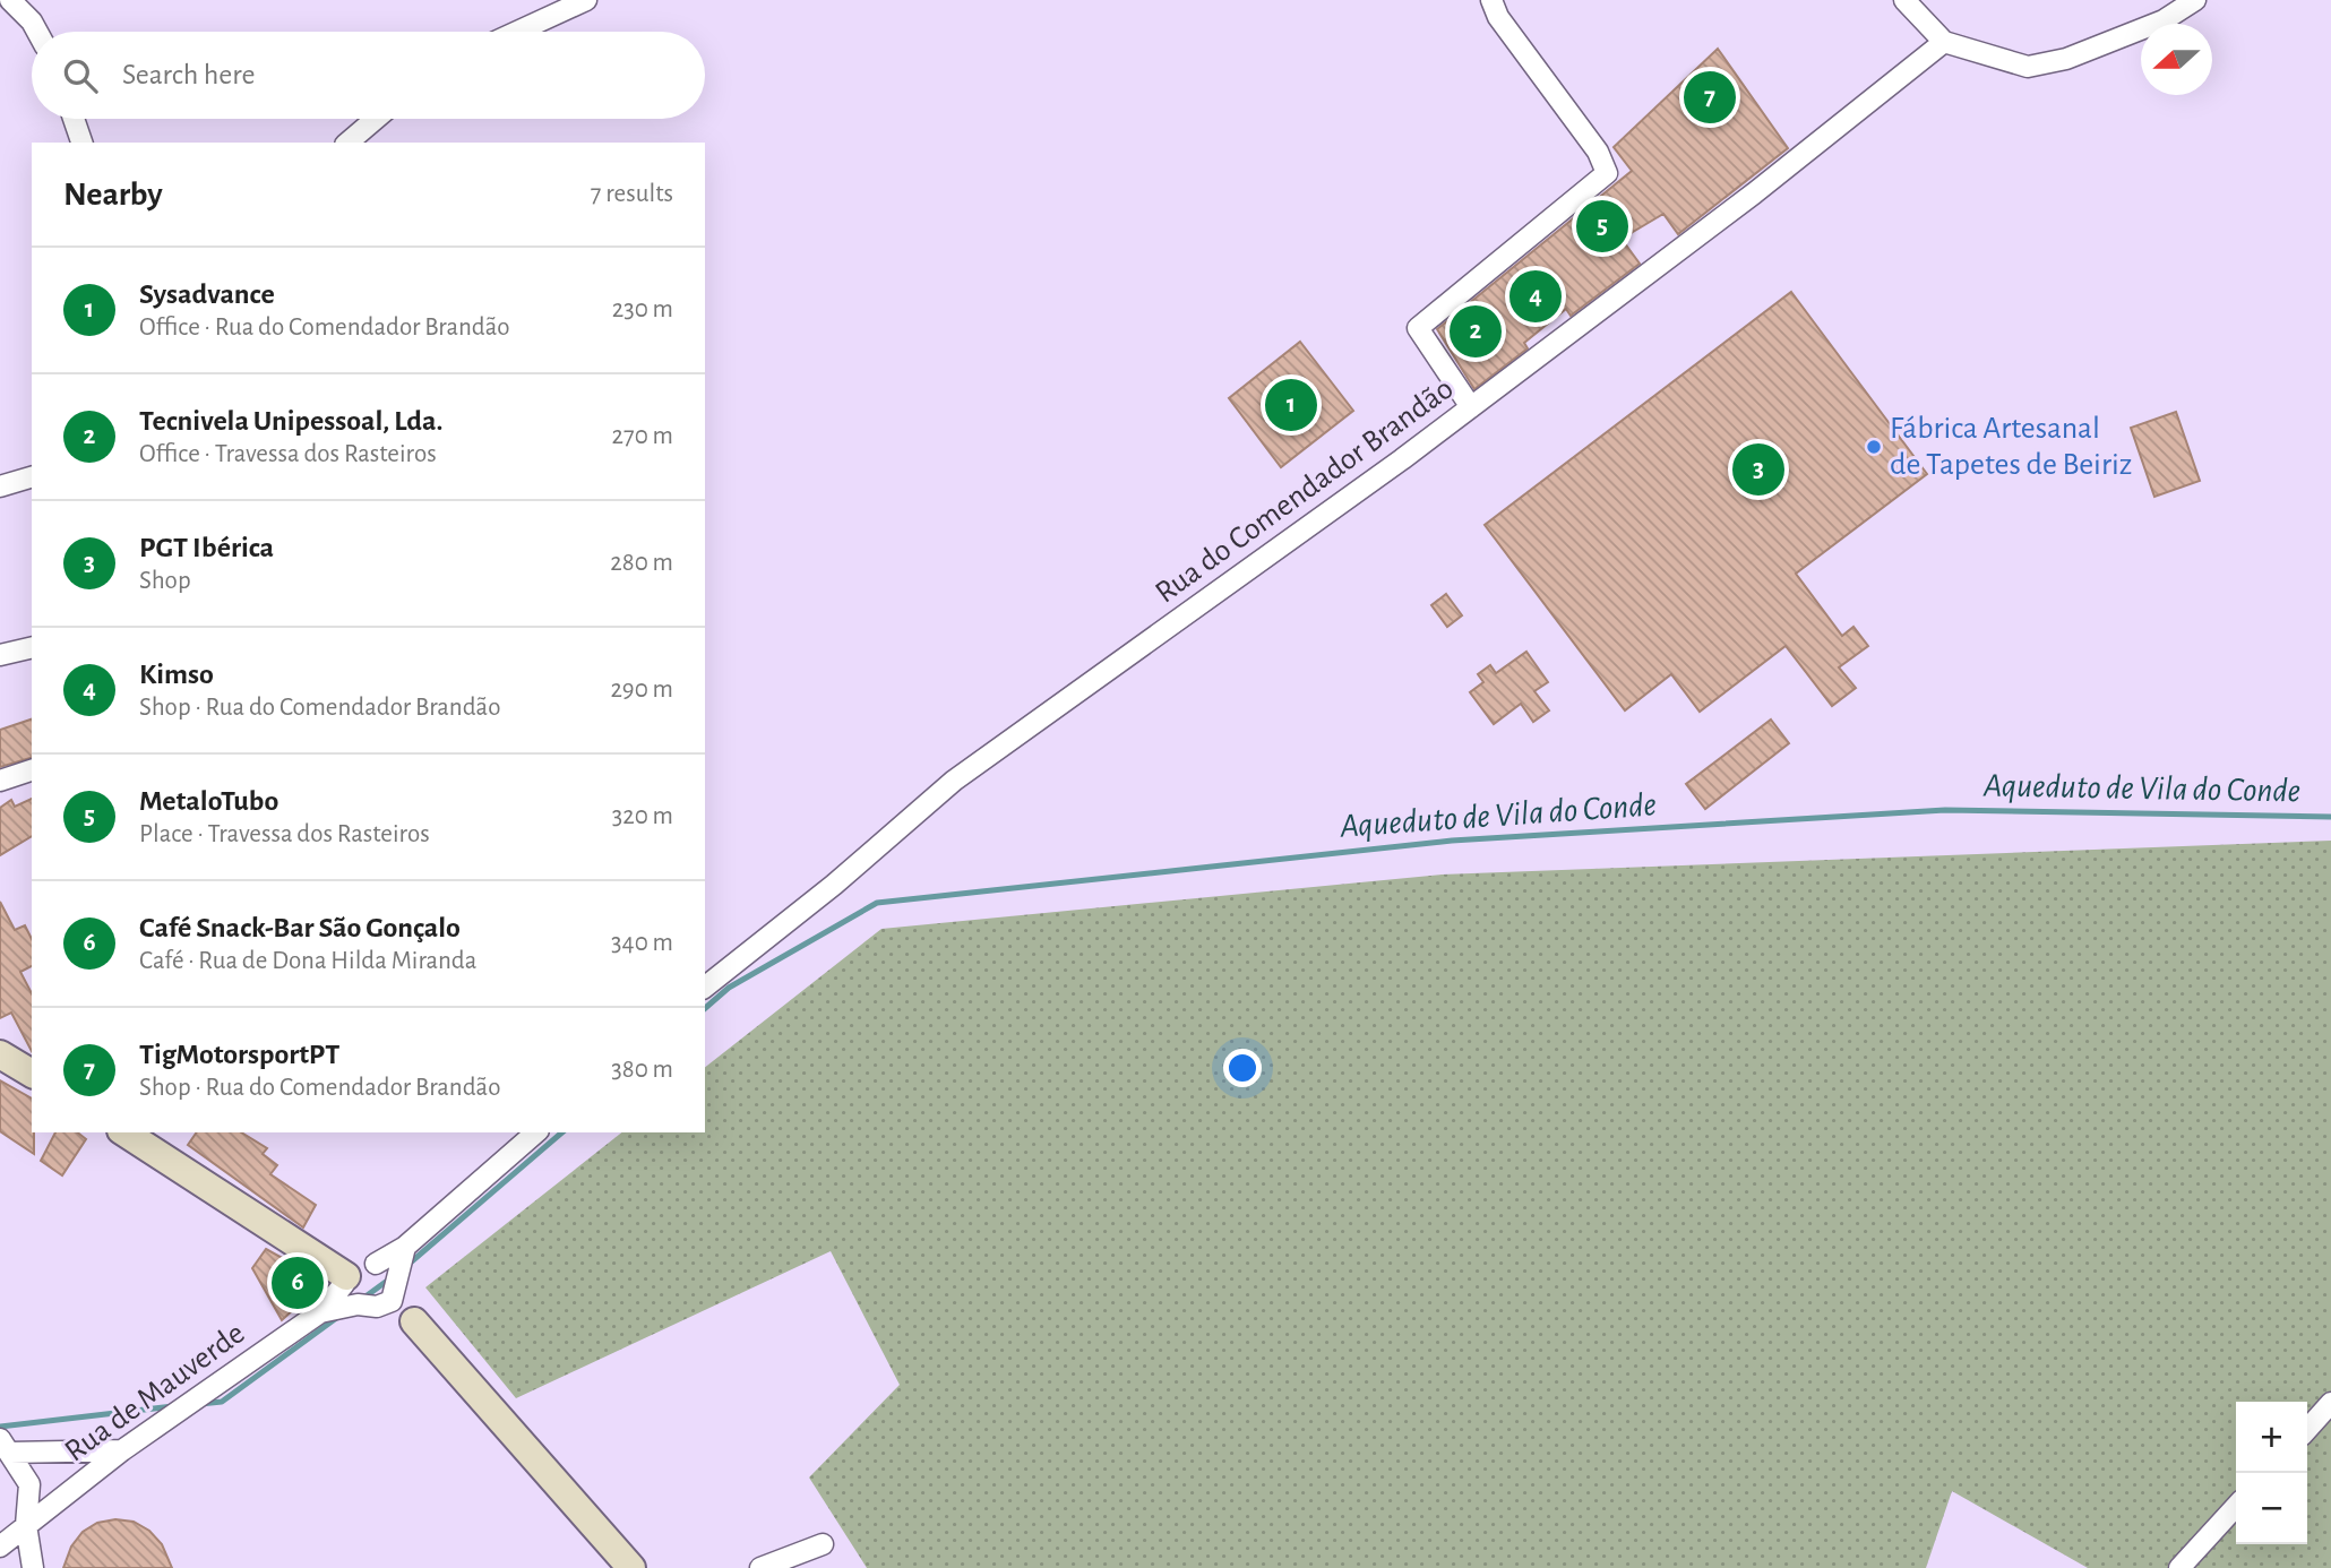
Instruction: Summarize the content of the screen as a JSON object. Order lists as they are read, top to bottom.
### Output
{
  "streets": {
    "street": ["Rua do Comendador Brandão", "Rua de Mauverde"]
  },
  "water": ["Aqueduto de Vila do Conde"],
  "places": ["Fábrica Artesanal de Tapetes de Beiriz"],
  "north": "left",
  "page": {
    "search": "Search here",
    "pins": [
      "7",
      "5",
      "4",
      "2",
      "1",
      "3",
      "6"
    ],
    "heading": ["Nearby", "7 results"],
    "list": [
      {
        "mark": "1",
        "name": "Sysadvance",
        "note": "Office · Rua do Comendador Brandão",
        "value": "230 m"
      },
      {
        "mark": "2",
        "name": "Tecnivela Unipessoal, Lda.",
        "note": "Office · Travessa dos Rasteiros",
        "value": "270 m"
      },
      {
        "mark": "3",
        "name": "PGT Ibérica",
        "note": "Shop",
        "value": "280 m"
      },
      {
        "mark": "4",
        "name": "Kimso",
        "note": "Shop · Rua do Comendador Brandão",
        "value": "290 m"
      },
      {
        "mark": "5",
        "name": "MetaloTubo",
        "note": "Place · Travessa dos Rasteiros",
        "value": "320 m"
      },
      {
        "mark": "6",
        "name": "Café Snack-Bar São Gonçalo",
        "note": "Café · Rua de Dona Hilda Miranda",
        "value": "340 m"
      },
      {
        "mark": "7",
        "name": "TigMotorsportPT",
        "note": "Shop · Rua do Comendador Brandão",
        "value": "380 m"
      }
    ],
    "map_buttons": ["+", "−"]
  }
}
